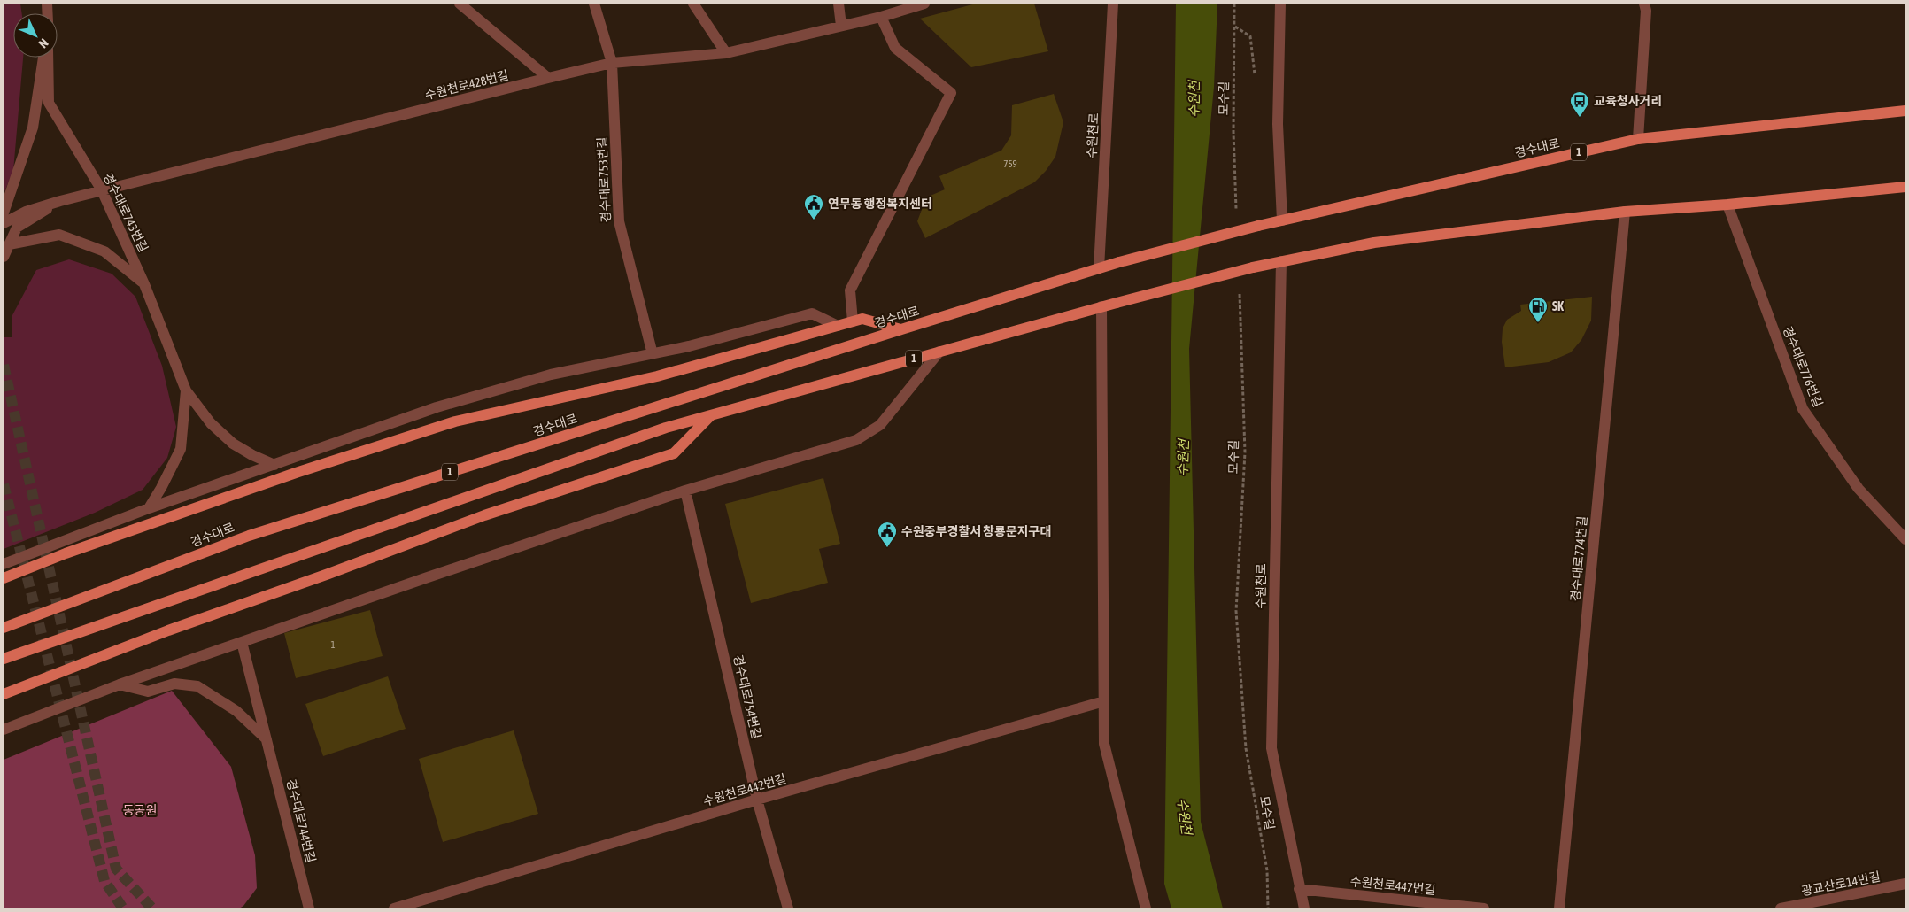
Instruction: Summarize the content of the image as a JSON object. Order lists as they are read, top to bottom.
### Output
{
  "streets": {
    "main road": ["경수대로", "1"],
    "street": [
      "수원천로428번길",
      "수원천로",
      "경수대로753번길",
      "경수대로743번길",
      "경수대로776번길",
      "경수대로774번길",
      "경수대로754번길",
      "수원천로442번길",
      "경수대로744번길",
      "광교산로14번길",
      "수원천로447번길"
    ],
    "path": ["모수길"]
  },
  "crossings": [
    ["수원천로428번길", "경수대로753번길"],
    ["수원천로428번길", "경수대로743번길"],
    ["수원천로", "경수대로"],
    ["수원천로", "1"],
    ["수원천로", "수원천로447번길"],
    ["1", "경수대로776번길"],
    ["1", "경수대로774번길"],
    ["경수대로754번길", "수원천로442번길"]
  ],
  "water": ["수원천"],
  "parks": ["동공원"],
  "places": {
    "bus stop": ["교육청사거리"],
    "public building": ["연무동 행정복지센터", "수원중부경찰서 창룡문지구대"],
    "fuel station": ["SK"]
  },
  "house_numbers": ["759", "1"],
  "north": "bottom right"
}
